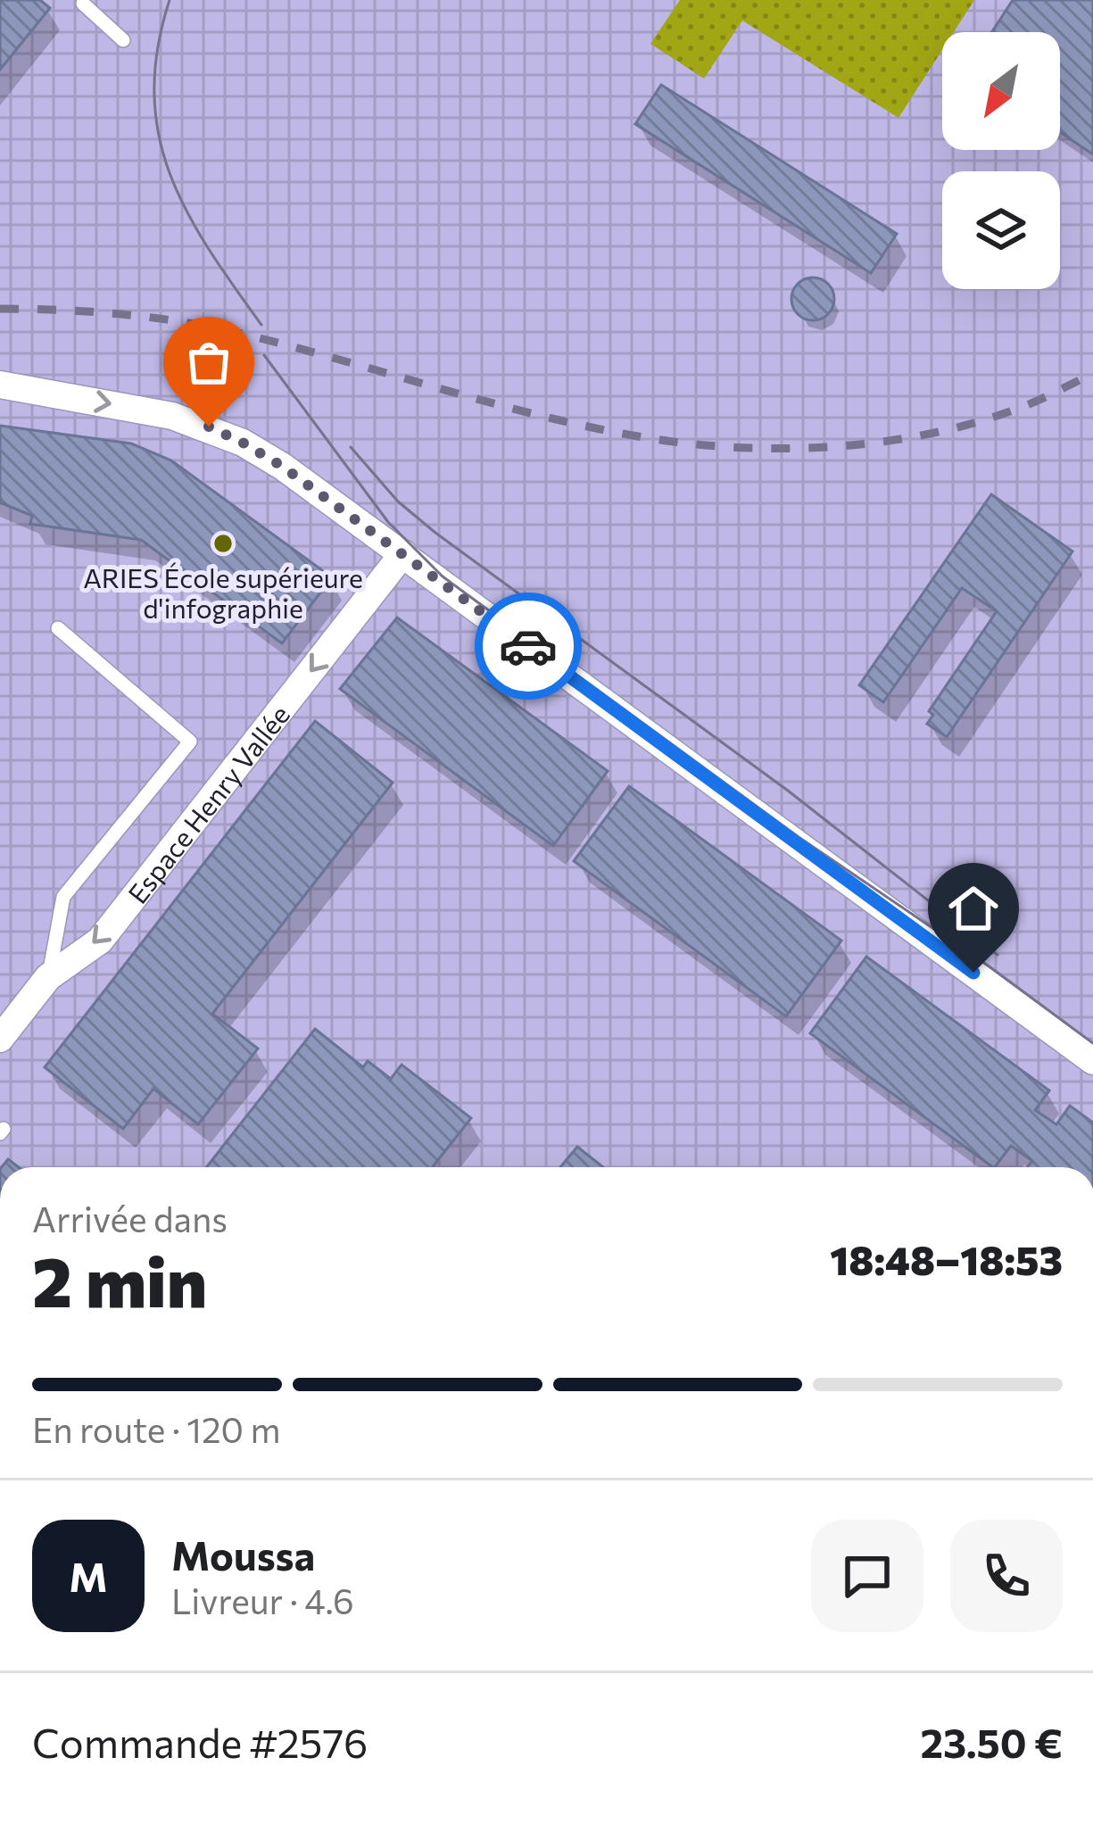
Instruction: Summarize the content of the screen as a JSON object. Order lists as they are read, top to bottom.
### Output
{
  "streets": {
    "street": ["Espace Henry Vallée"]
  },
  "one_way": ["Espace Henry Vallée"],
  "places": ["ARIES École supérieure d'infographie"],
  "north": "bottom left",
  "page": {
    "heading": ["2 min", "Arrivée dans", "18:48–18:53"],
    "panel": [
      "Moussa",
      "Livreur · 4.6",
      "Commande #2576",
      "23.50 €"
    ],
    "bar": "En route · 120 m",
    "round": "M"
  }
}
